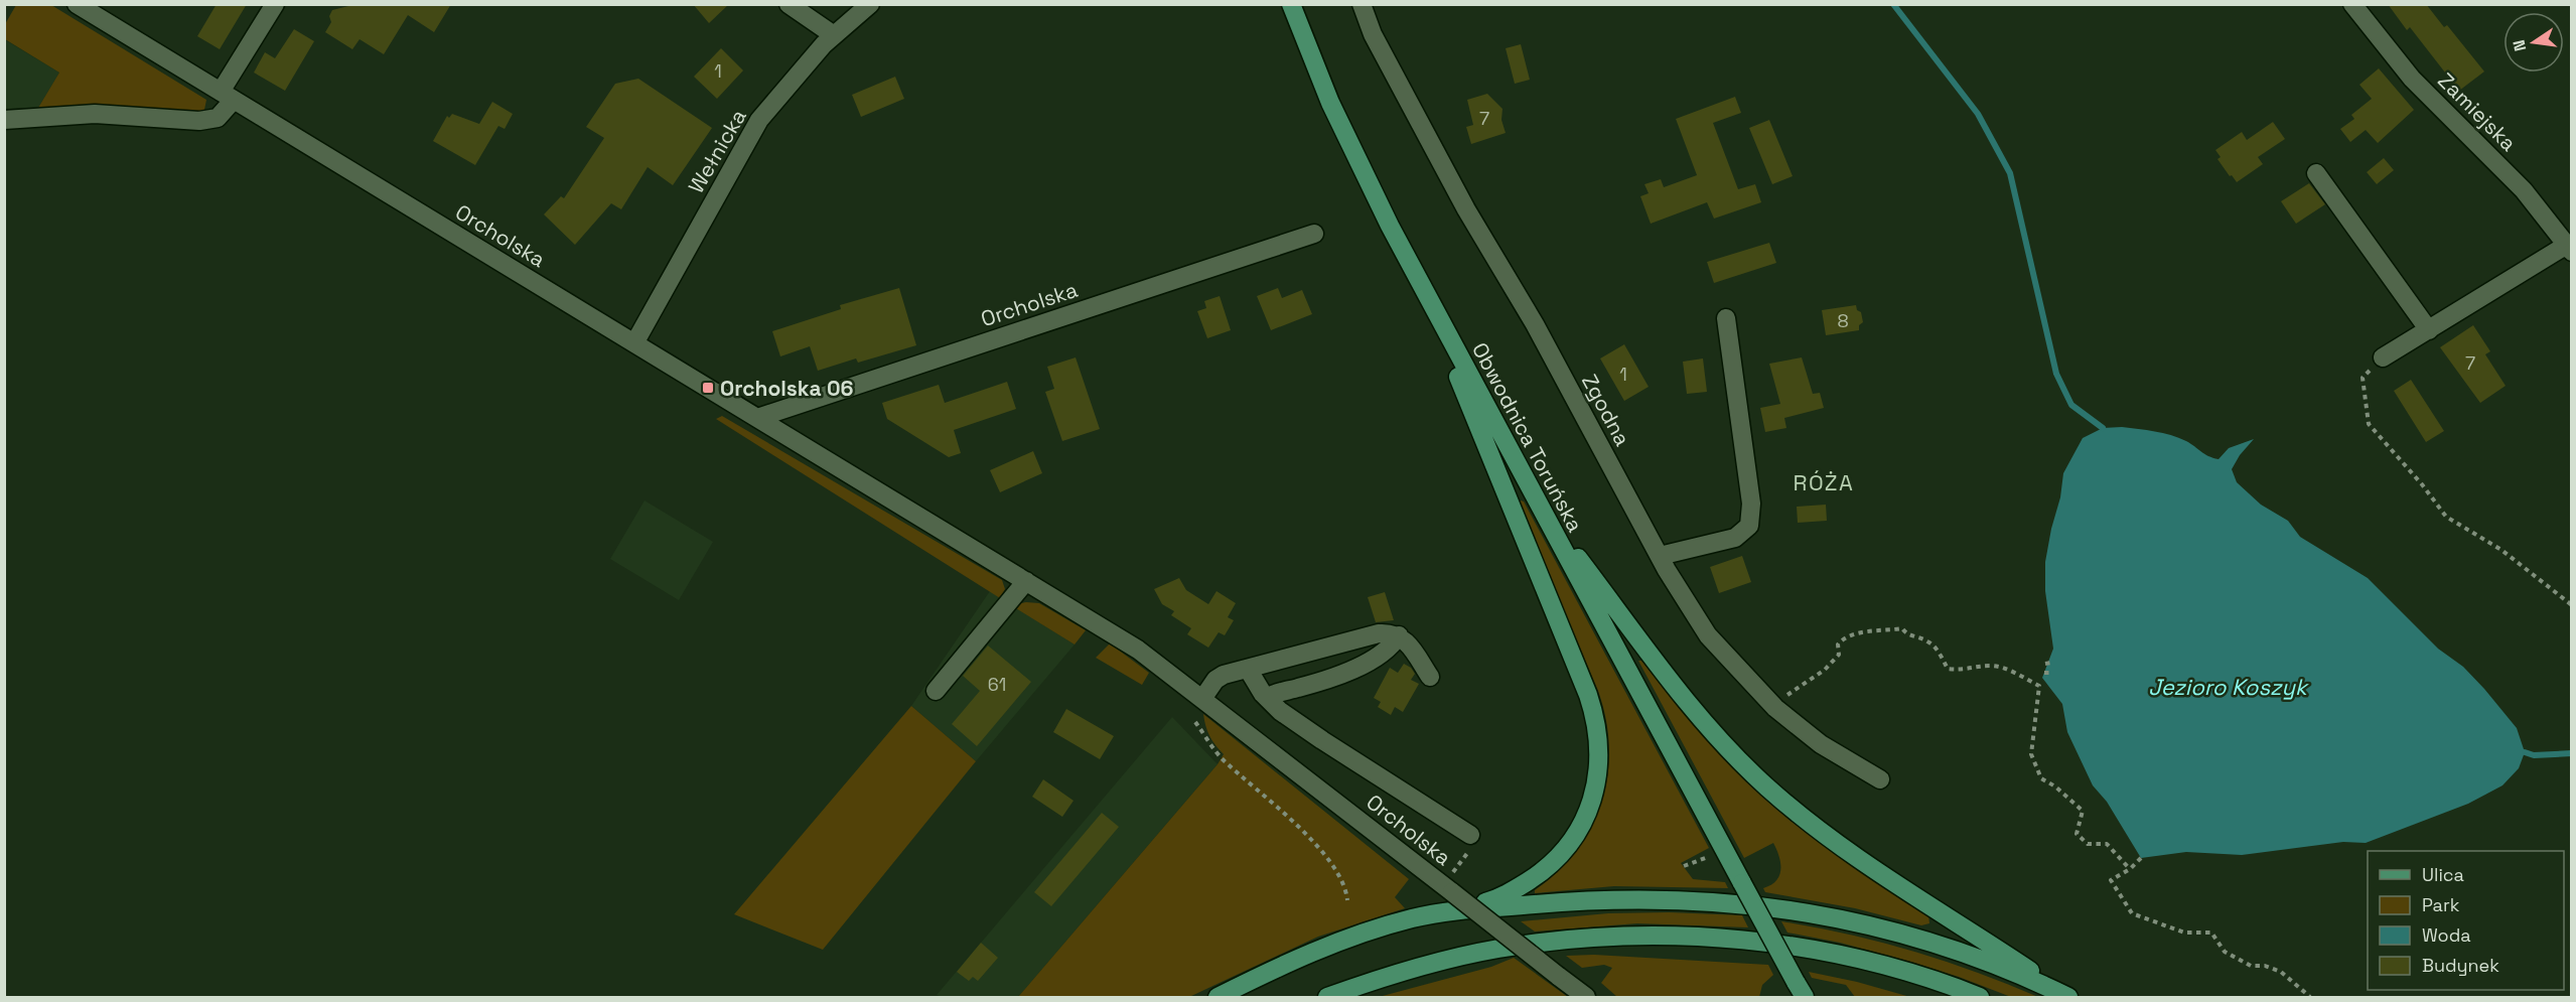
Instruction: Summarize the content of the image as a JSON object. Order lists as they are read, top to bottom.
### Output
{
  "streets": {
    "main road": ["Obwodnica Toruńska"],
    "street": [
      "Zamiejska",
      "Wełnicka",
      "Orcholska",
      "Zgodna"
    ]
  },
  "crossings": [
    ["Wełnicka", "Orcholska"]
  ],
  "districts": ["RÓŻA"],
  "water": ["Jezioro Koszyk"],
  "places": {
    "transit": ["Orcholska 06"]
  },
  "house_numbers": [
    "1",
    "7",
    "8",
    "7",
    "1",
    "61"
  ],
  "legend": [
    "Ulica",
    "Park",
    "Woda",
    "Budynek"
  ],
  "north": "left"
}
